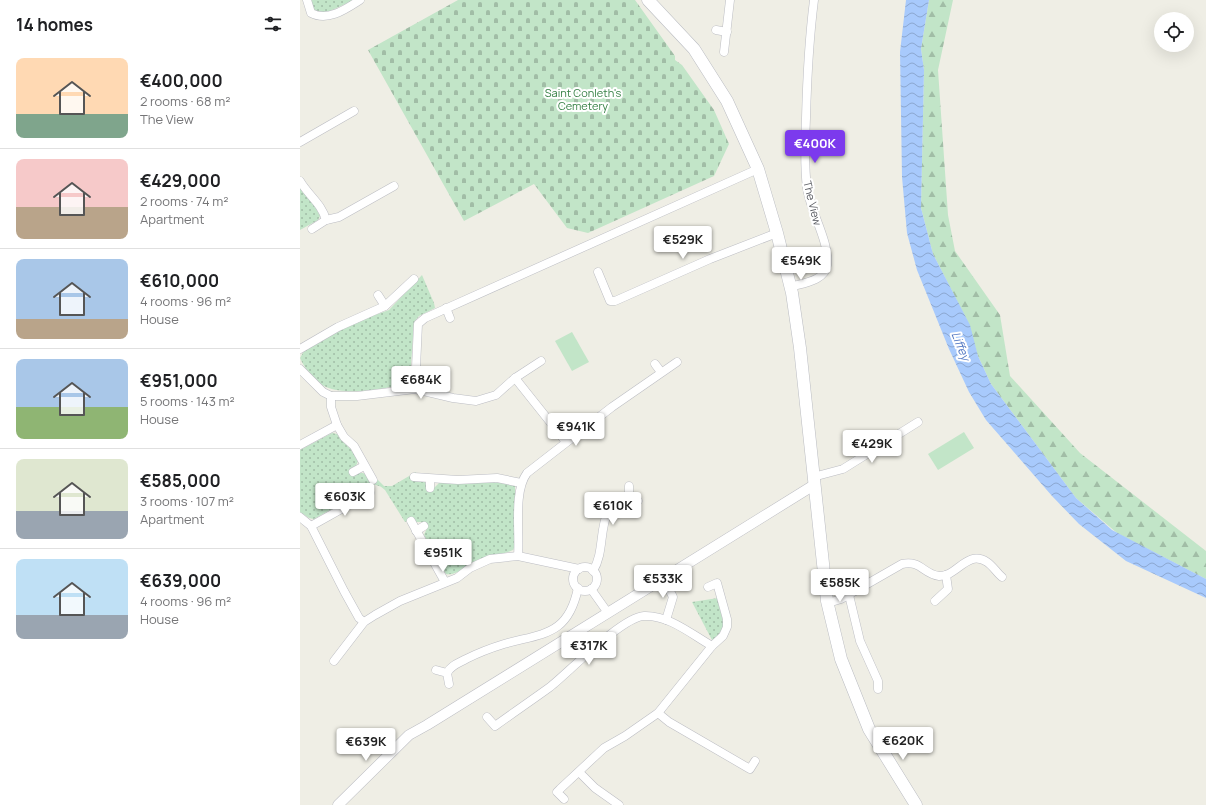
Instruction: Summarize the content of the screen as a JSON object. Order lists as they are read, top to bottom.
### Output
{
  "streets": {
    "street": ["The View"]
  },
  "water": ["Liffey"],
  "parks": ["Saint Conleth's Cemetery"],
  "page": {
    "heading": "14 homes",
    "list": [
      {
        "name": "€400,000",
        "note": "2 rooms · 68 m² · The View"
      },
      {
        "name": "€429,000",
        "note": "2 rooms · 74 m² · Apartment"
      },
      {
        "name": "€610,000",
        "note": "4 rooms · 96 m² · House"
      },
      {
        "name": "€951,000",
        "note": "5 rooms · 143 m² · House"
      },
      {
        "name": "€585,000",
        "note": "3 rooms · 107 m² · Apartment"
      },
      {
        "name": "€639,000",
        "note": "4 rooms · 96 m² · House"
      }
    ],
    "price": [
      "€400K",
      "€529K",
      "€549K",
      "€684K",
      "€941K",
      "€429K",
      "€603K",
      "€610K",
      "€951K",
      "€533K",
      "€585K",
      "€317K",
      "€620K",
      "€639K"
    ]
  }
}
